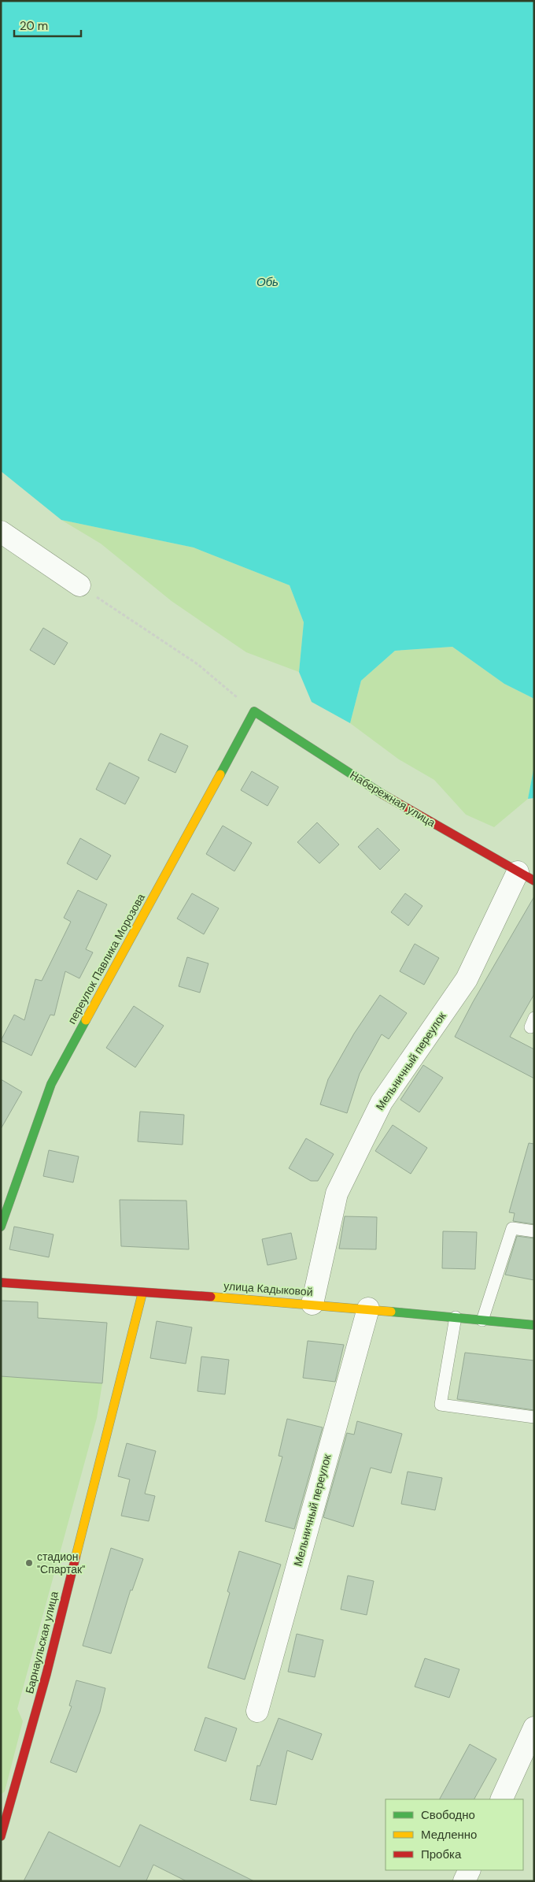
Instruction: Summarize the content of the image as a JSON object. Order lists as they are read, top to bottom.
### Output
{
  "streets": {
    "street": [
      "Набережная улица",
      "переулок Павлика Морозова",
      "Мельничный переулок",
      "улица Кадыковой",
      "Барнаульская улица"
    ]
  },
  "crossings": [
    ["Набережная улица", "переулок Павлика Морозова"],
    ["Набережная улица", "Мельничный переулок"],
    ["Мельничный переулок", "улица Кадыковой"],
    ["улица Кадыковой", "Барнаульская улица"]
  ],
  "water": ["Обь"],
  "places": ["стадион \"Спартак\""],
  "legend": ["Свободно", "Медленно", "Пробка"],
  "scale_bar": "20 m"
}
